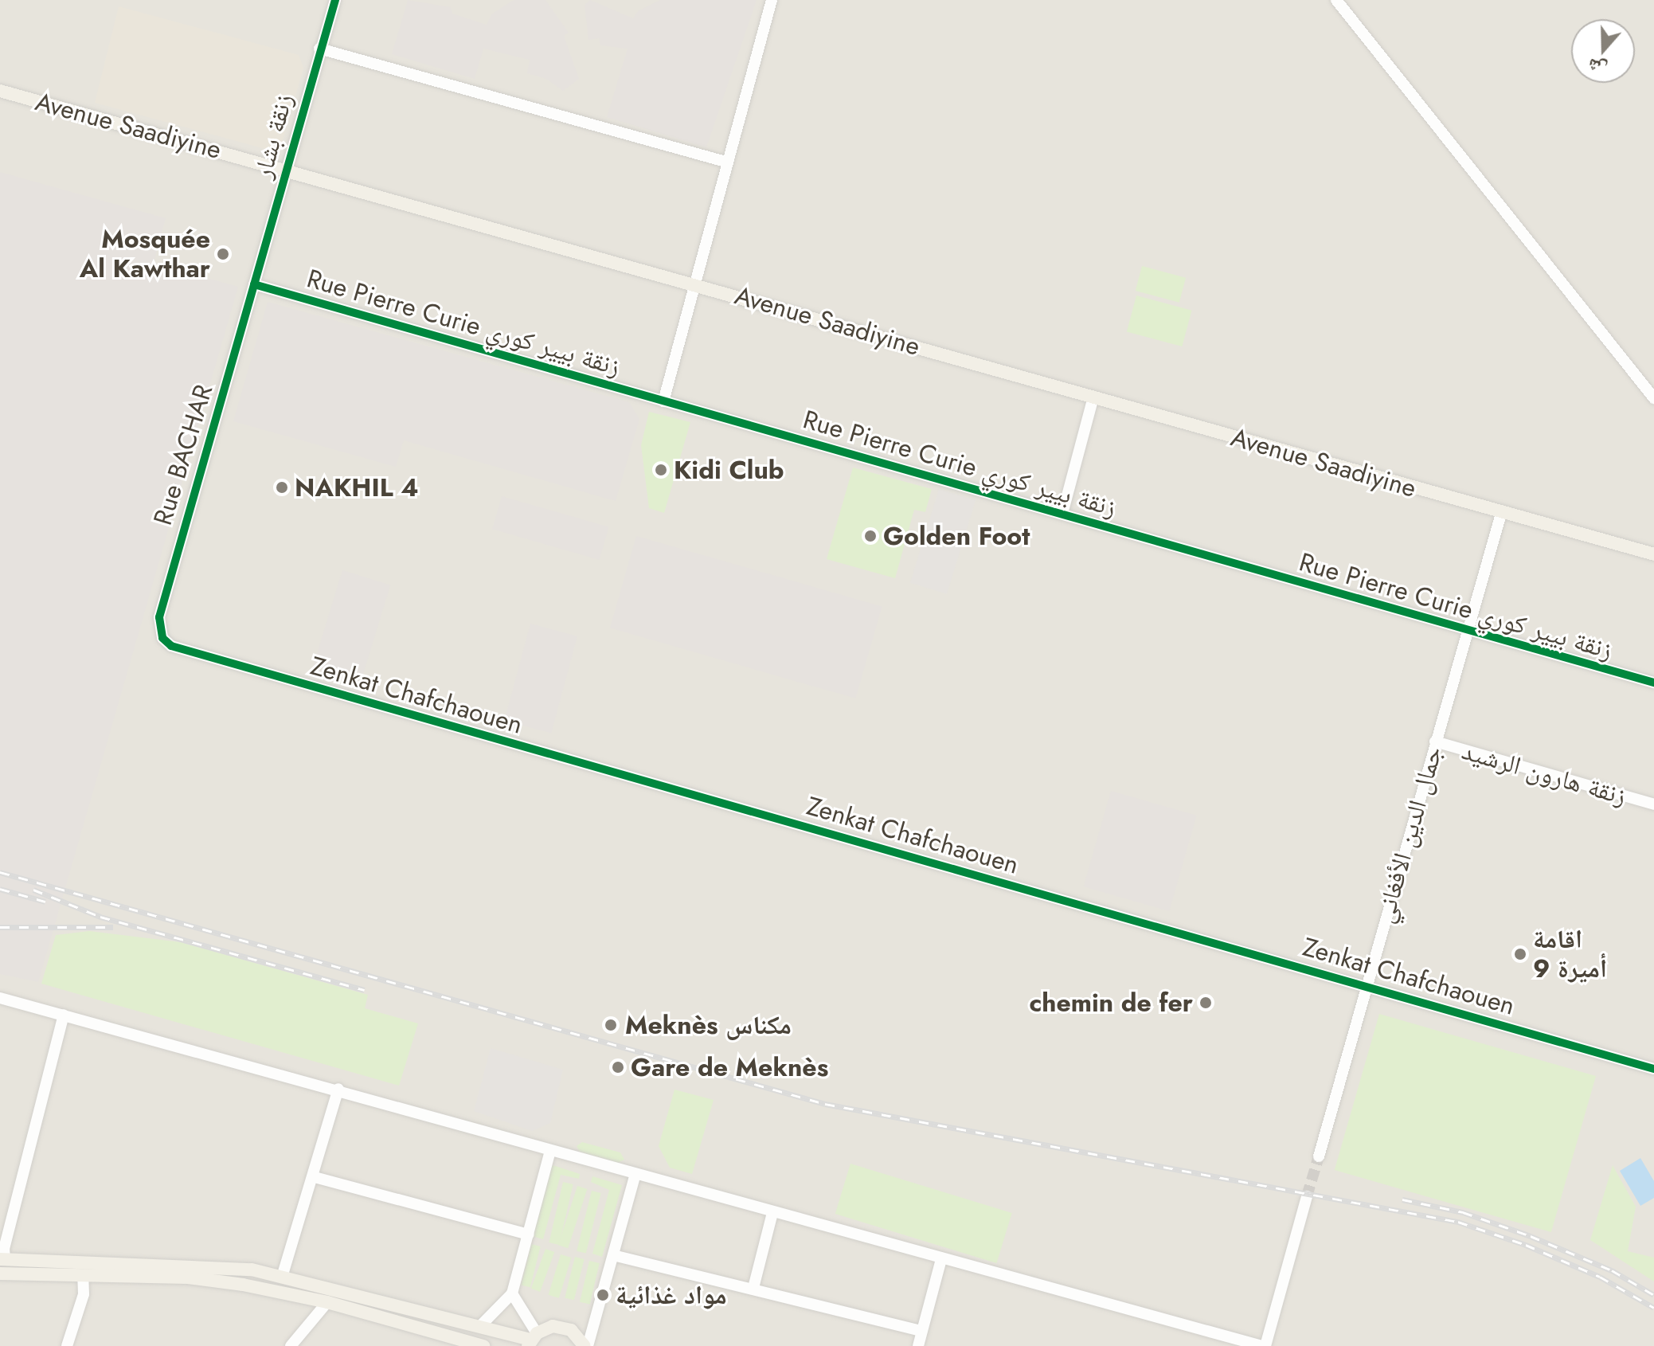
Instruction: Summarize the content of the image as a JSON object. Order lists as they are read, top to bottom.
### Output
{
  "streets": {
    "main road": ["Avenue Saadiyine"],
    "street": [
      "زنقة بشار",
      "Rue Pierre Curie زنقة بيير كوري",
      "Rue BACHAR",
      "Zenkat Chafchaouen",
      "زنقة هارون الرشيد",
      "جمال الدين الأفغاني"
    ]
  },
  "crossings": [
    ["Avenue Saadiyine", "زنقة بشار"],
    ["Avenue Saadiyine", "جمال الدين الأفغاني"],
    ["زنقة بشار", "Rue Pierre Curie زنقة بيير كوري"],
    ["زنقة بشار", "Rue BACHAR"],
    ["Rue Pierre Curie زنقة بيير كوري", "Rue BACHAR"],
    ["Rue Pierre Curie زنقة بيير كوري", "جمال الدين الأفغاني"],
    ["Rue BACHAR", "Zenkat Chafchaouen"],
    ["Zenkat Chafchaouen", "جمال الدين الأفغاني"],
    ["زنقة هارون الرشيد", "جمال الدين الأفغاني"]
  ],
  "places": [
    "Mosquée Al Kawthar",
    "Kidi Club",
    "NAKHIL 4",
    "Golden Foot",
    "اقامة أميرة 9",
    "chemin de fer",
    "Meknès مكناس",
    "Gare de Meknès",
    "مواد غذائية"
  ],
  "north": "bottom"
}
